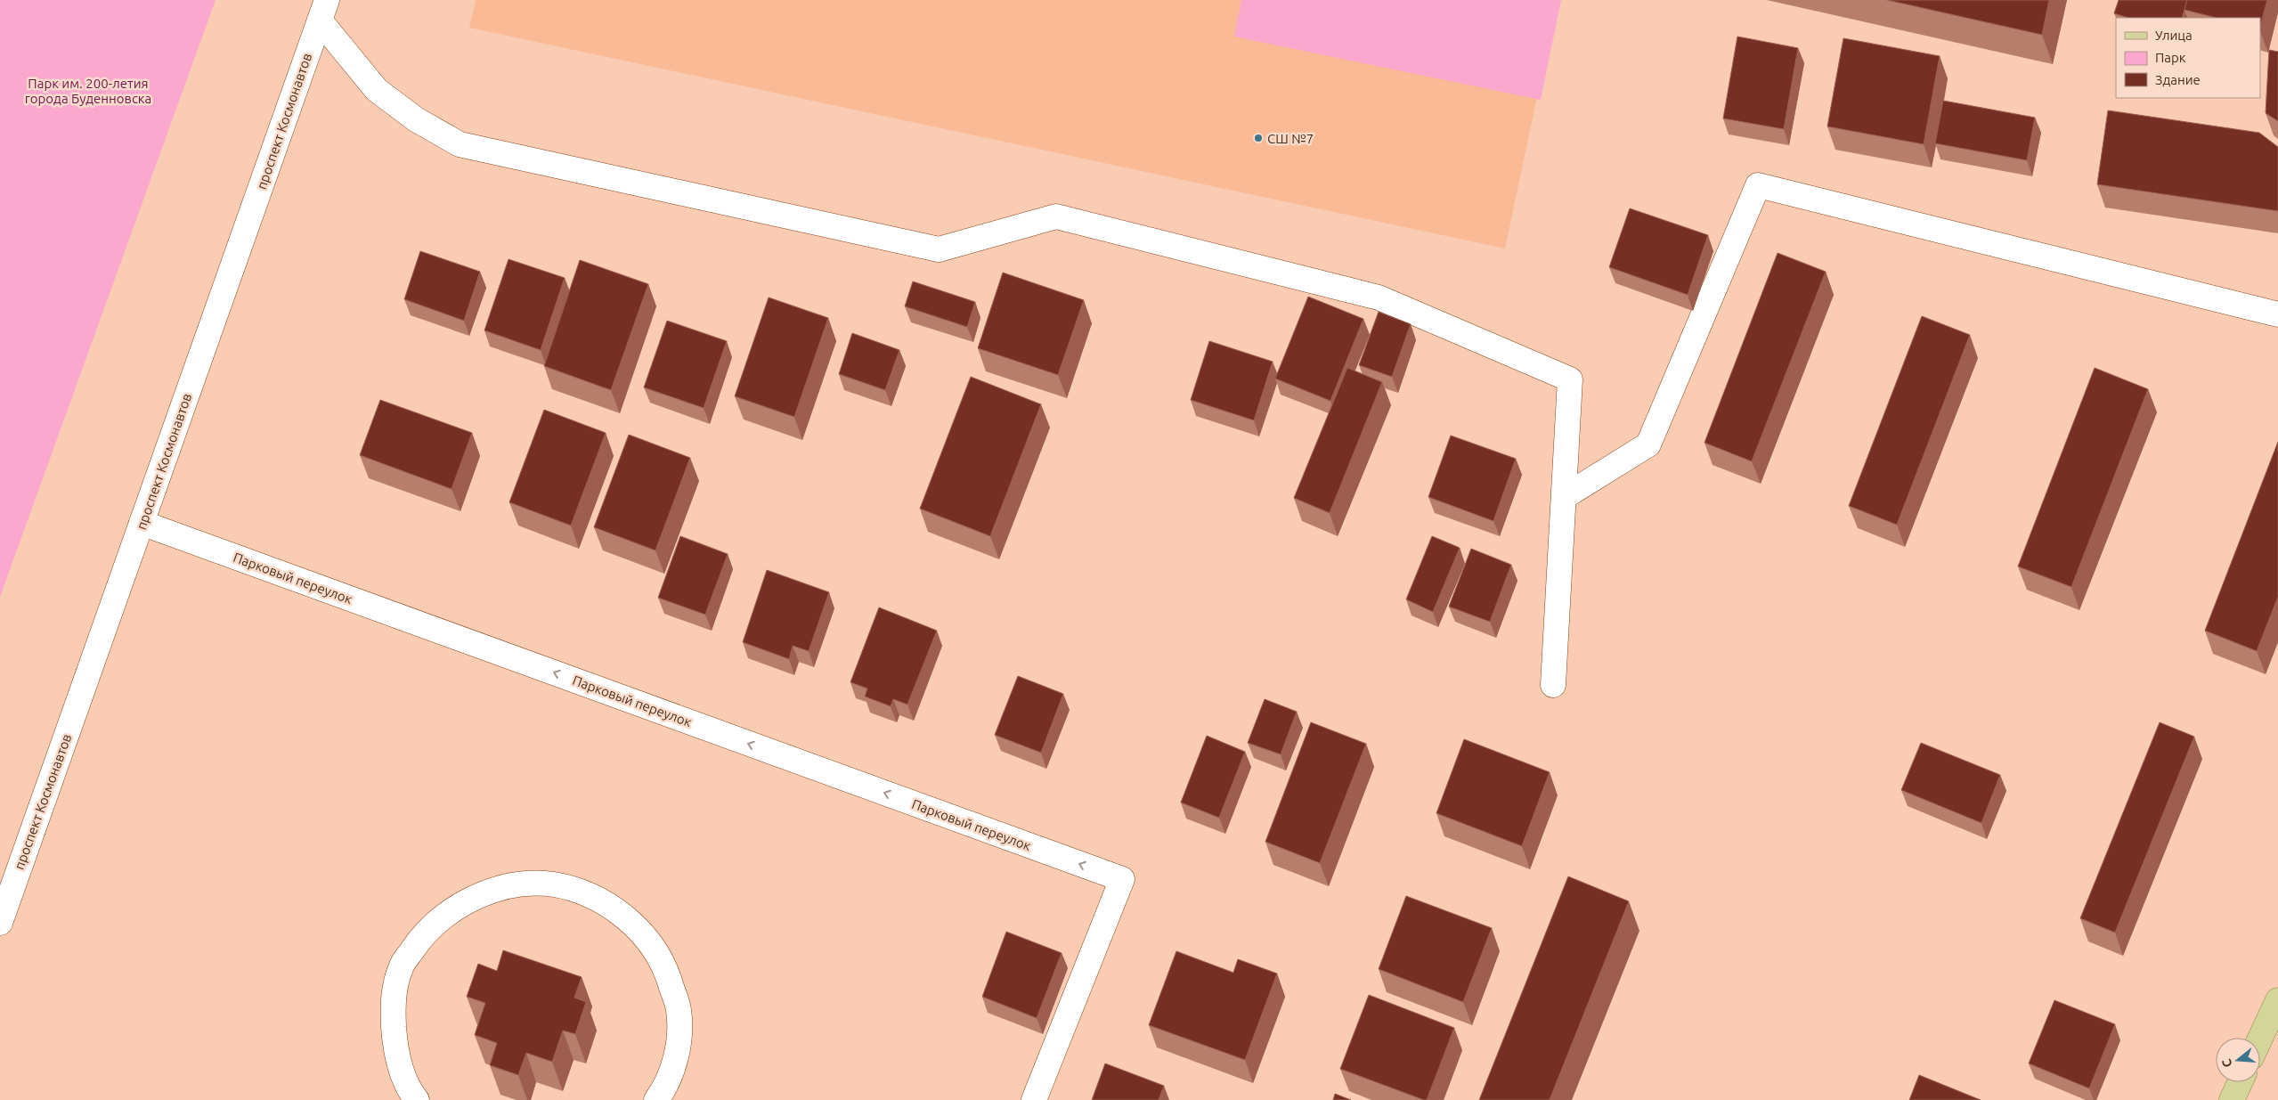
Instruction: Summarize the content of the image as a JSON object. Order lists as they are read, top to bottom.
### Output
{
  "streets": {
    "street": ["проспект Космонавтов", "Парковый переулок"]
  },
  "crossings": [
    ["проспект Космонавтов", "Парковый переулок"]
  ],
  "one_way": ["Парковый переулок"],
  "parks": ["Парк им. 200-летия города Буденновска"],
  "places": ["СШ №7"],
  "legend": ["Улица", "Парк", "Здание"],
  "north": "left"
}
